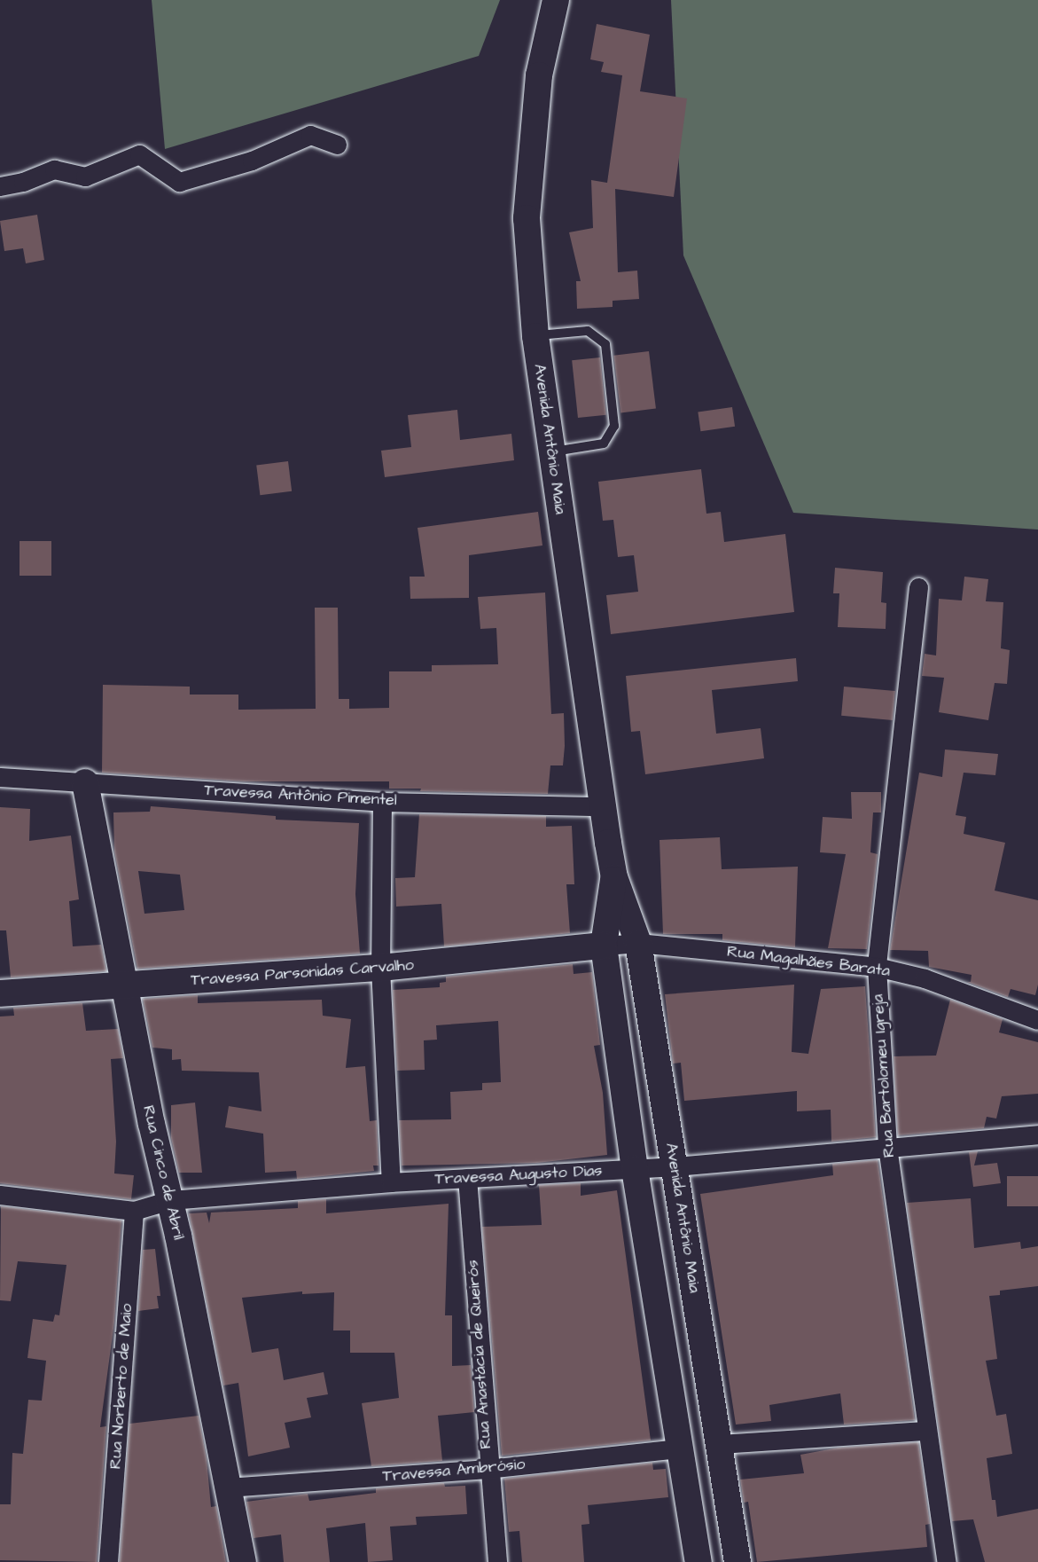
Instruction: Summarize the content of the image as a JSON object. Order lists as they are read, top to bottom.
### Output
{
  "streets": {
    "main road": ["Avenida Antônio Maia", "Travessa Parsonidas Carvalho", "Rua Cinco de Abril"],
    "street": [
      "Travessa Antônio Pimentel",
      "Rua Magalhães Barata",
      "Rua Bartolomeu Igreja",
      "Travessa Augusto Dias",
      "Rua Anastácia de Queirós",
      "Rua Norberto de Maio",
      "Travessa Ambrósio"
    ]
  },
  "crossings": [
    ["Avenida Antônio Maia", "Travessa Antônio Pimentel"],
    ["Avenida Antônio Maia", "Rua Magalhães Barata"],
    ["Avenida Antônio Maia", "Travessa Parsonidas Carvalho"],
    ["Avenida Antônio Maia", "Travessa Augusto Dias"],
    ["Avenida Antônio Maia", "Travessa Ambrósio"],
    ["Travessa Antônio Pimentel", "Rua Cinco de Abril"],
    ["Rua Magalhães Barata", "Travessa Parsonidas Carvalho"],
    ["Rua Magalhães Barata", "Rua Bartolomeu Igreja"],
    ["Travessa Parsonidas Carvalho", "Rua Cinco de Abril"],
    ["Rua Bartolomeu Igreja", "Travessa Augusto Dias"],
    ["Rua Cinco de Abril", "Travessa Augusto Dias"],
    ["Rua Cinco de Abril", "Travessa Ambrósio"],
    ["Travessa Augusto Dias", "Rua Anastácia de Queirós"],
    ["Travessa Augusto Dias", "Rua Norberto de Maio"],
    ["Rua Anastácia de Queirós", "Travessa Ambrósio"]
  ]
}
